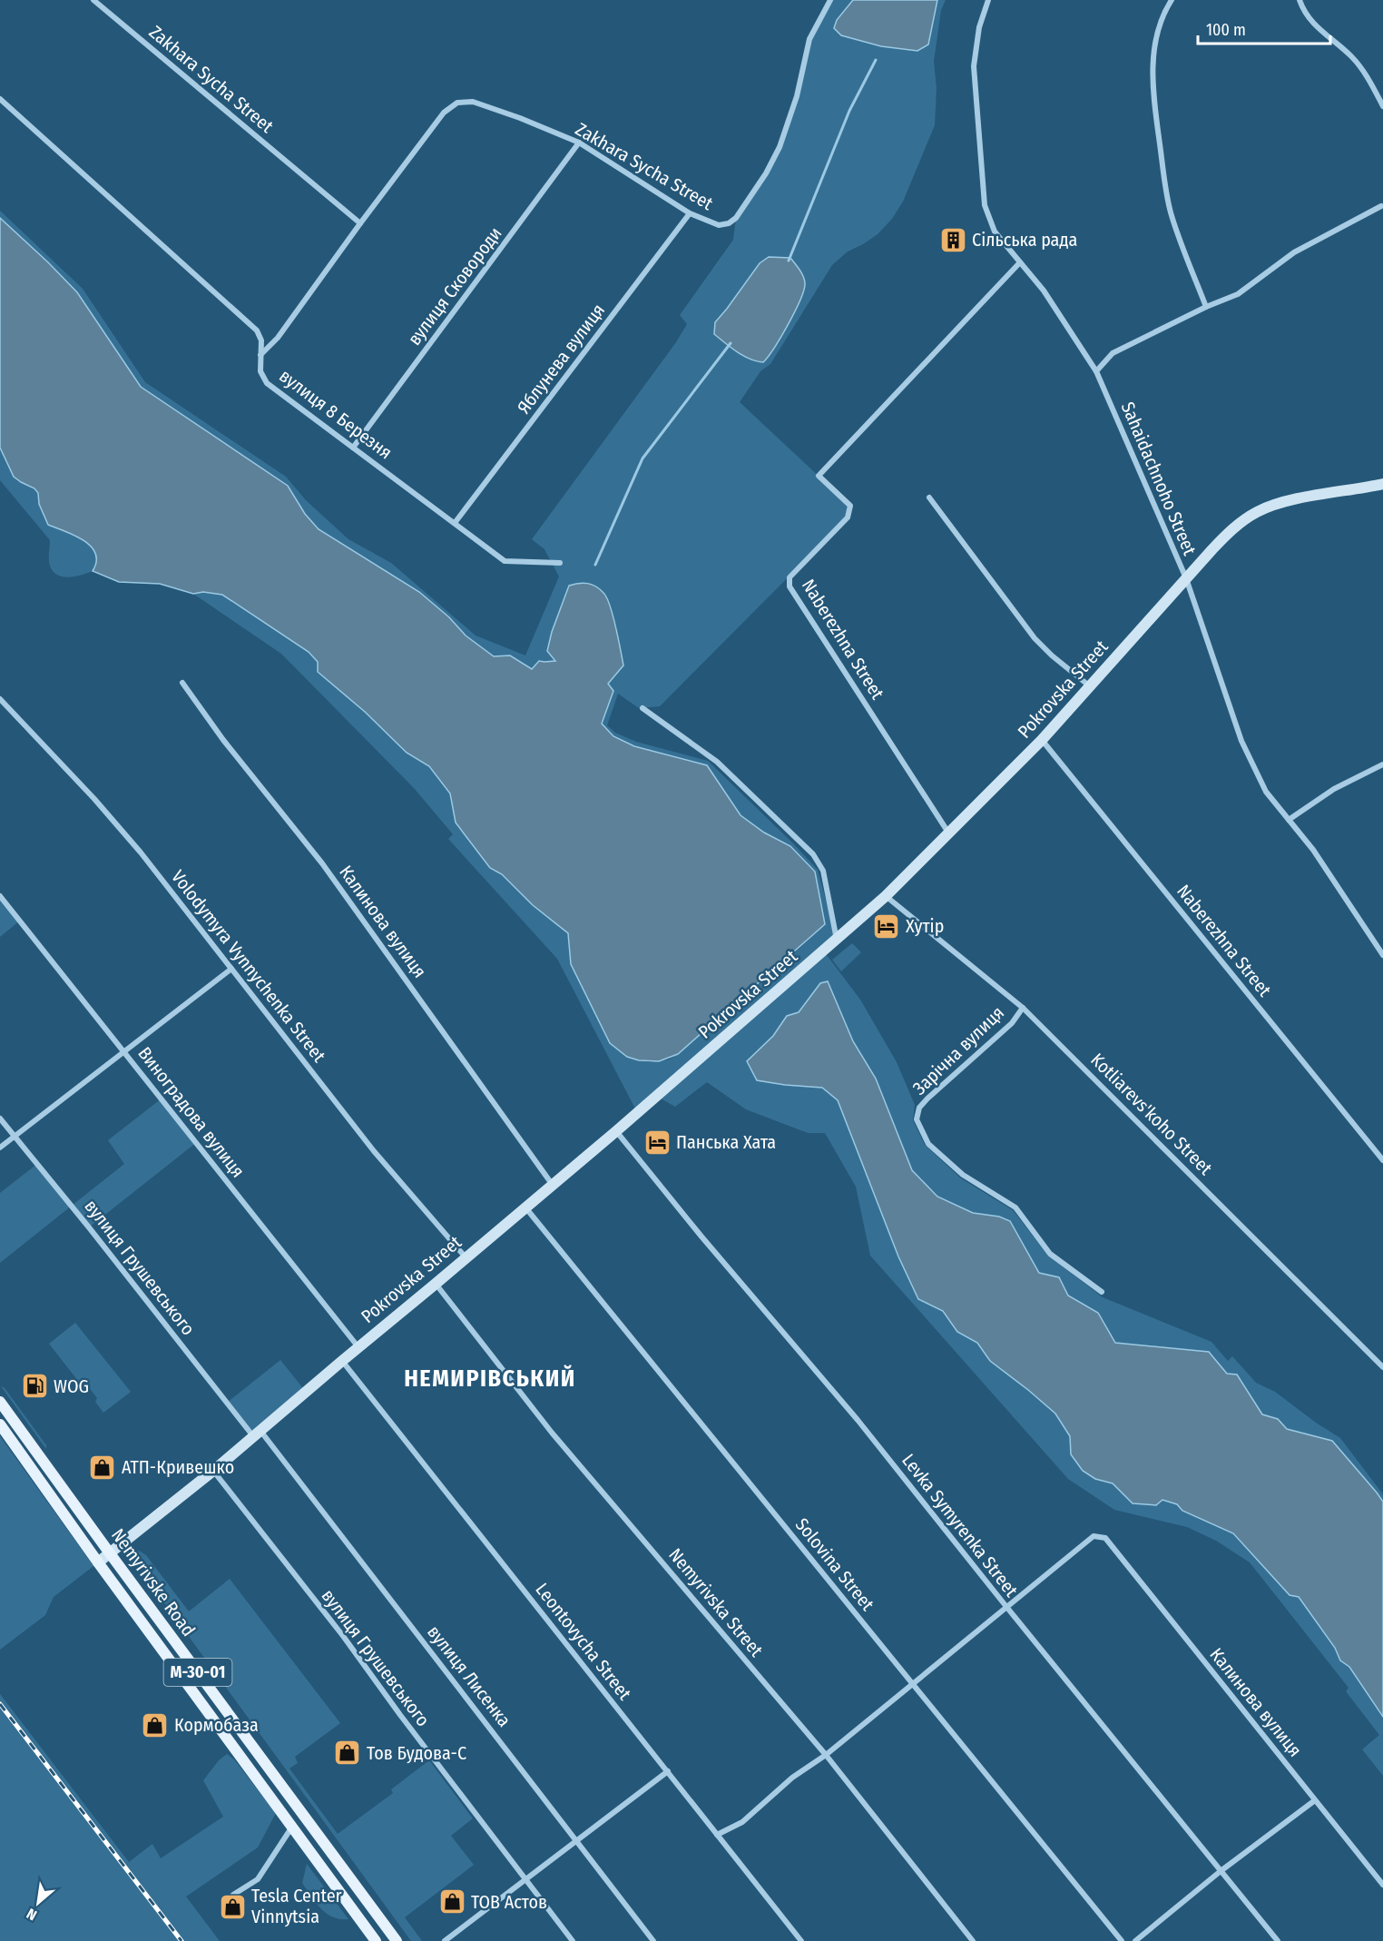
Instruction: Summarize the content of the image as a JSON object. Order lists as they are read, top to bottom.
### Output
{
  "streets": {
    "main road": ["Nemyrivske Road", "М-30-01"],
    "street": [
      "Zakhara Sycha Street",
      "вулиця Сковороди",
      "Яблунева вулиця",
      "вулиця 8 Березня",
      "Sahaidachnoho Street",
      "Naberezhna Street",
      "Pokrovska Street",
      "Калинова вулиця",
      "Volodymyra Vynnychenka Street",
      "Зарічна вулиця",
      "Виноградова вулиця",
      "Kotliarevs'koho Street",
      "вулиця Грушевського",
      "Levka Symyrenka Street",
      "Solovina Street",
      "Nemyrivska Street",
      "Leontovycha Street",
      "вулиця Лисенка"
    ]
  },
  "crossings": [
    ["Zakhara Sycha Street", "вулиця Сковороди"],
    ["Zakhara Sycha Street", "Яблунева вулиця"],
    ["Zakhara Sycha Street", "вулиця 8 Березня"],
    ["вулиця Сковороди", "вулиця 8 Березня"],
    ["Яблунева вулиця", "вулиця 8 Березня"],
    ["Sahaidachnoho Street", "Naberezhna Street"],
    ["Sahaidachnoho Street", "Pokrovska Street"],
    ["Naberezhna Street", "Pokrovska Street"],
    ["Pokrovska Street", "Калинова вулиця"],
    ["Pokrovska Street", "Volodymyra Vynnychenka Street"],
    ["Pokrovska Street", "Виноградова вулиця"],
    ["Pokrovska Street", "Kotliarevs'koho Street"],
    ["Pokrovska Street", "вулиця Грушевського"],
    ["Pokrovska Street", "Levka Symyrenka Street"],
    ["Pokrovska Street", "Solovina Street"],
    ["Pokrovska Street", "Nemyrivske Road"],
    ["Pokrovska Street", "Nemyrivska Street"],
    ["Pokrovska Street", "Leontovycha Street"],
    ["Pokrovska Street", "вулиця Лисенка"],
    ["Калинова вулиця", "Levka Symyrenka Street"],
    ["Зарічна вулиця", "Kotliarevs'koho Street"],
    ["вулиця Грушевського", "вулиця Лисенка"]
  ],
  "districts": ["НЕМИРІВСЬКИЙ"],
  "places": {
    "building": ["Сільська рада"],
    "hotel": ["Хутір", "Панська Хата"],
    "fuel station": ["WOG"],
    "shop": [
      "АТП-Кривешко",
      "Кормобаза",
      "Тов Будова-С",
      "ТОВ Астов",
      "Tesla Center Vinnytsia"
    ]
  },
  "scale_bar": "100 m",
  "north": "bottom left"
}
